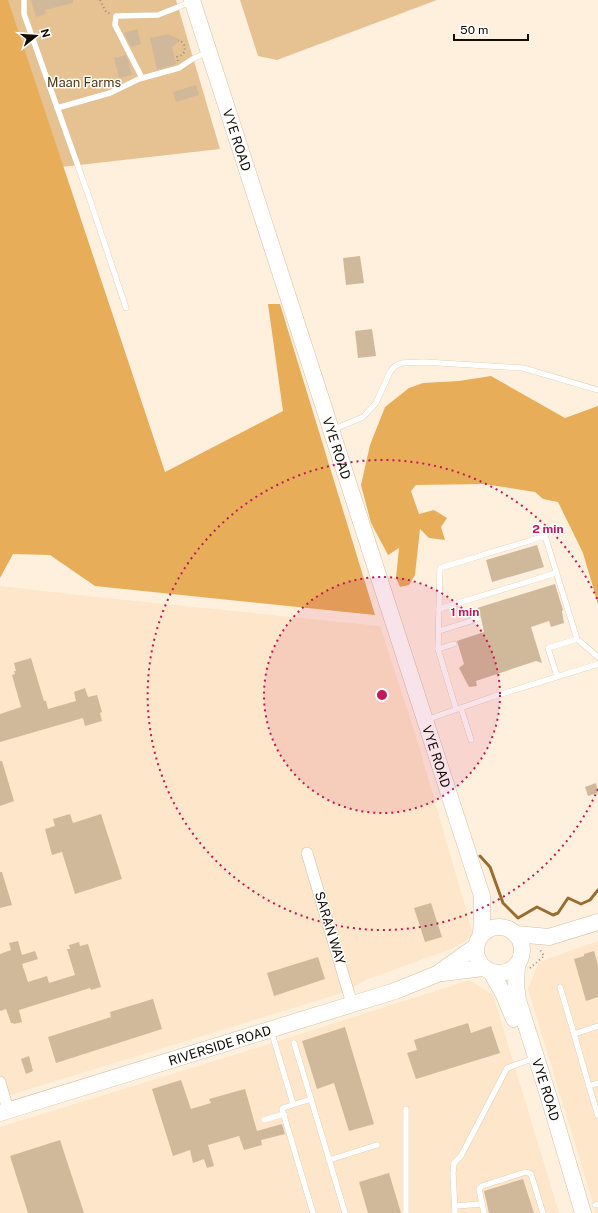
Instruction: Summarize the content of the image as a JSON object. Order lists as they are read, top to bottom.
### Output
{
  "streets": {
    "main road": ["VYE ROAD", "RIVERSIDE ROAD"],
    "street": ["SARAN WAY"]
  },
  "crossings": [
    ["VYE ROAD", "RIVERSIDE ROAD"],
    ["SARAN WAY", "RIVERSIDE ROAD"]
  ],
  "parks": ["Maan Farms"],
  "scale_bar": "50 m",
  "north": "right",
  "rings": ["2 min", "1 min"]
}
